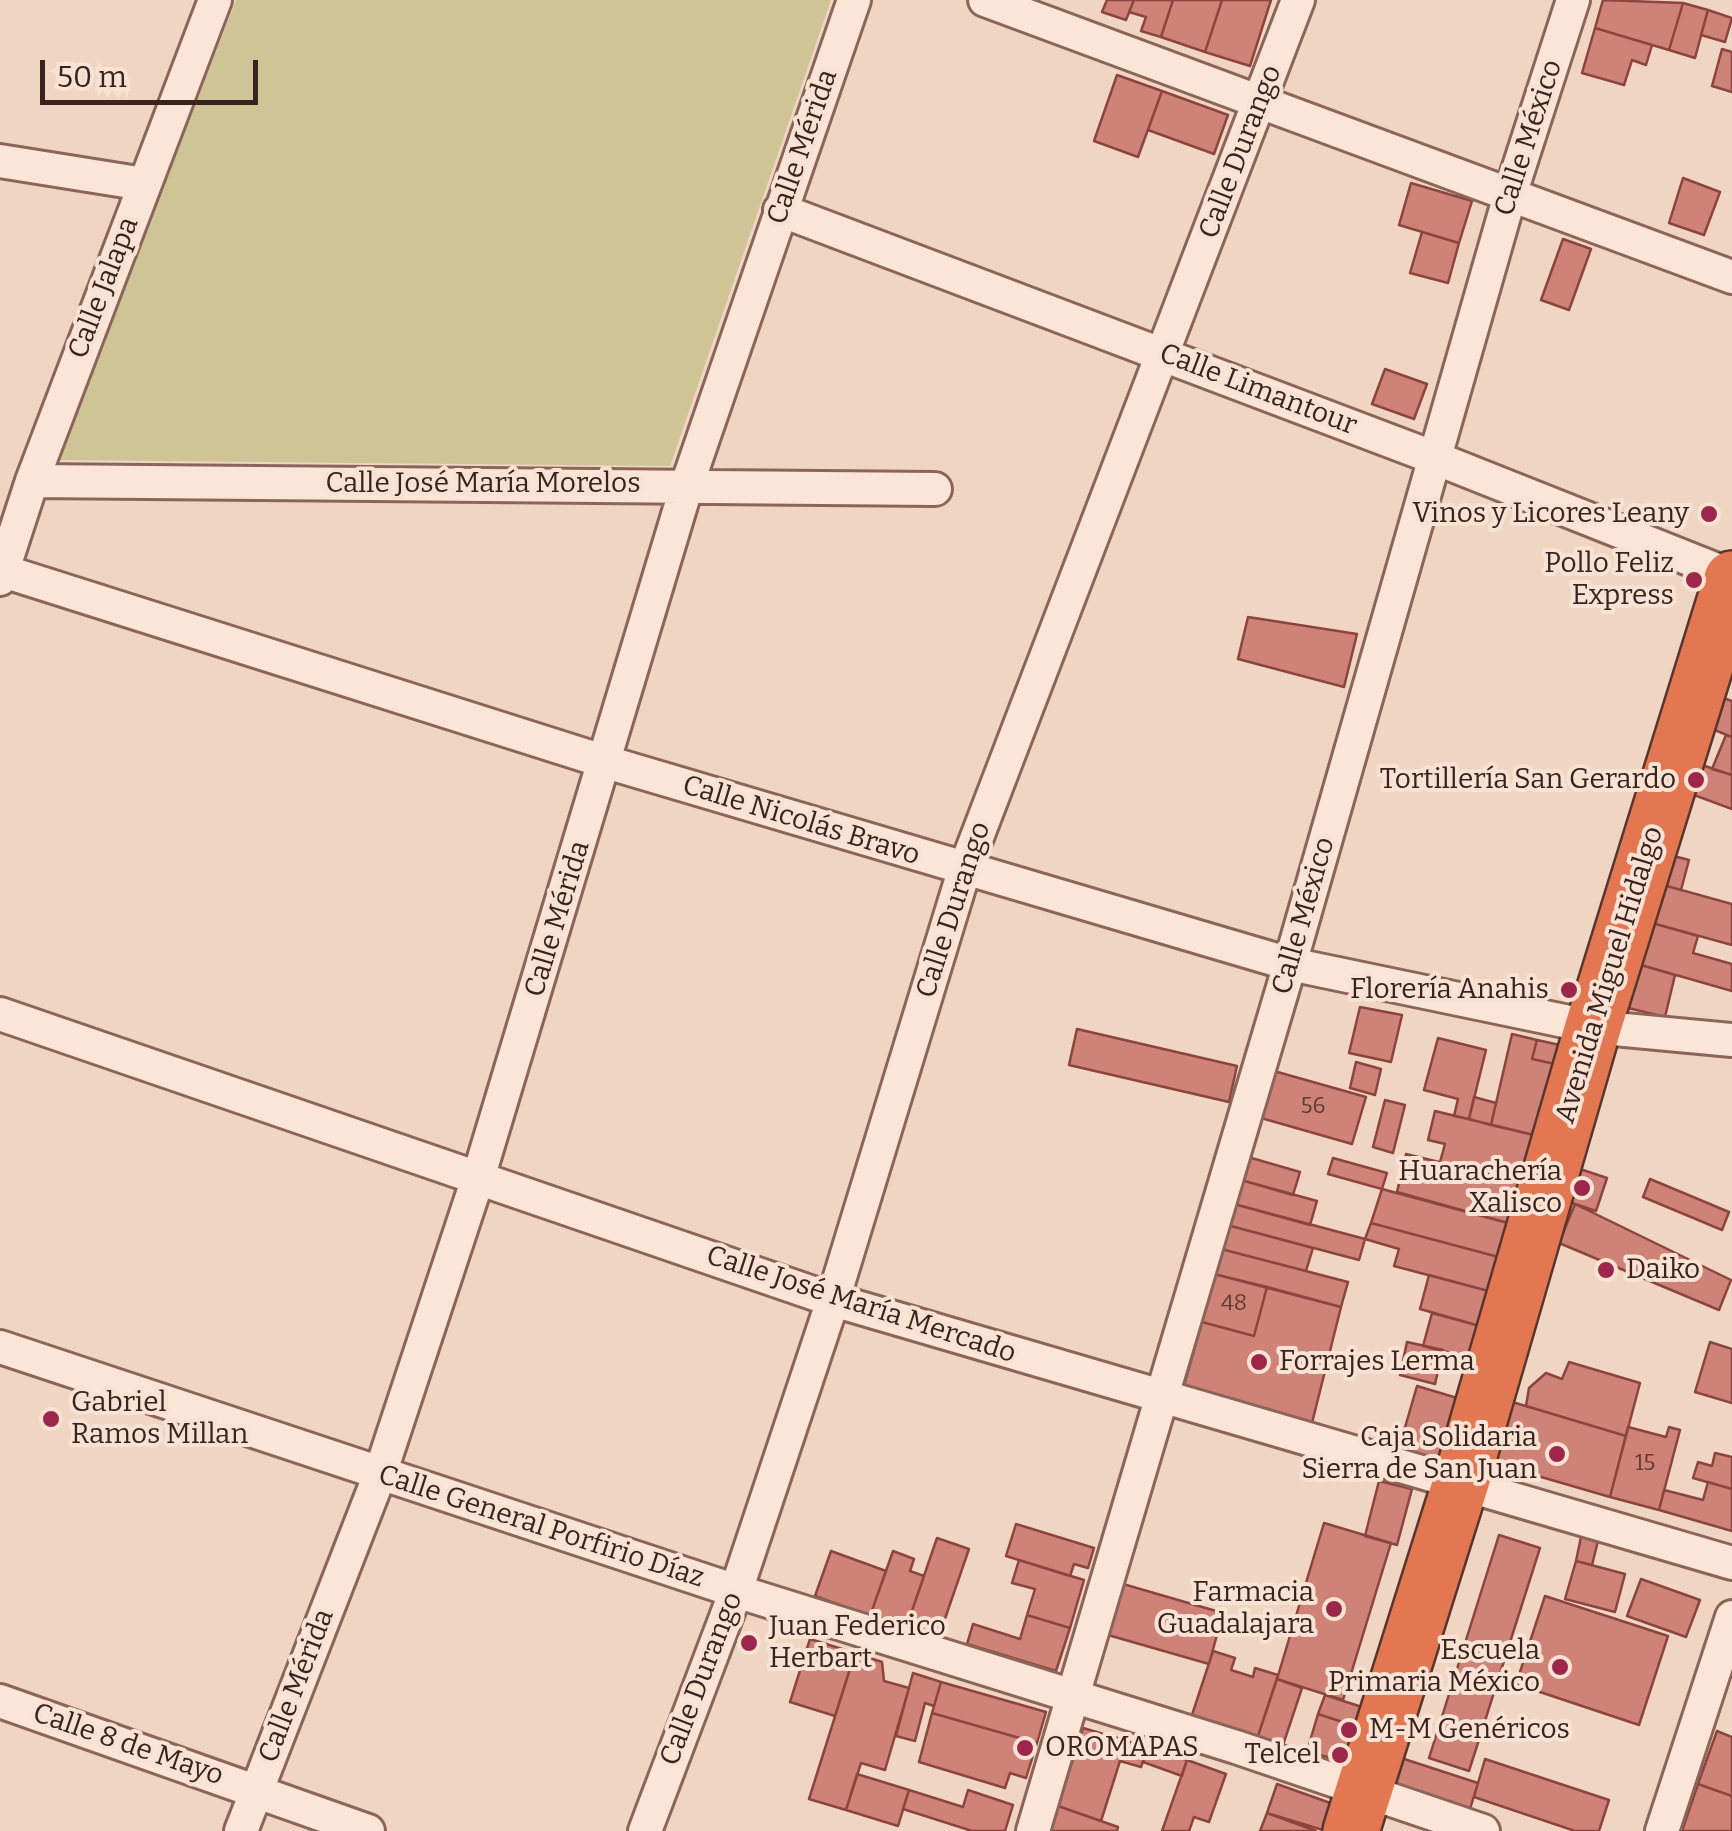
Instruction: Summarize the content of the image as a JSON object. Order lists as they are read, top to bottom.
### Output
{
  "streets": {
    "highway": ["Avenida Miguel Hidalgo"],
    "street": [
      "Calle México",
      "Calle Mérida",
      "Calle Durango",
      "Calle Jalapa",
      "Calle Limantour",
      "Calle José María Morelos",
      "Calle Nicolás Bravo",
      "Calle José María Mercado",
      "Calle General Porfirio Díaz",
      "Calle 8 de Mayo"
    ]
  },
  "crossings": [
    ["Calle México", "Calle Limantour"],
    ["Calle México", "Calle Nicolás Bravo"],
    ["Calle México", "Calle José María Mercado"],
    ["Calle México", "Calle General Porfirio Díaz"],
    ["Calle Mérida", "Calle Limantour"],
    ["Calle Mérida", "Calle José María Morelos"],
    ["Calle Mérida", "Calle Nicolás Bravo"],
    ["Calle Mérida", "Calle José María Mercado"],
    ["Calle Mérida", "Calle General Porfirio Díaz"],
    ["Calle Mérida", "Calle 8 de Mayo"],
    ["Calle Durango", "Calle Limantour"],
    ["Calle Durango", "Calle Nicolás Bravo"],
    ["Calle Durango", "Calle José María Mercado"],
    ["Calle Durango", "Calle General Porfirio Díaz"],
    ["Calle Jalapa", "Calle José María Morelos"],
    ["Calle Jalapa", "Calle Nicolás Bravo"],
    ["Calle Limantour", "Avenida Miguel Hidalgo"],
    ["Calle Nicolás Bravo", "Avenida Miguel Hidalgo"],
    ["Avenida Miguel Hidalgo", "Calle José María Mercado"],
    ["Avenida Miguel Hidalgo", "Calle General Porfirio Díaz"]
  ],
  "places": [
    "Vinos y Licores Leany",
    "Pollo Feliz Express",
    "Tortillería San Gerardo",
    "Florería Anahis",
    "Huarachería Xalisco",
    "Daiko",
    "Forrajes Lerma",
    "Gabriel Ramos Millan",
    "Caja Solidaria Sierra de San Juan",
    "Farmacia Guadalajara",
    "Juan Federico Herbart",
    "Escuela Primaria México",
    "M-M Genéricos",
    "OROMAPAS",
    "Telcel"
  ],
  "house_numbers": ["56", "48", "15"],
  "scale_bar": "50 m"
}
